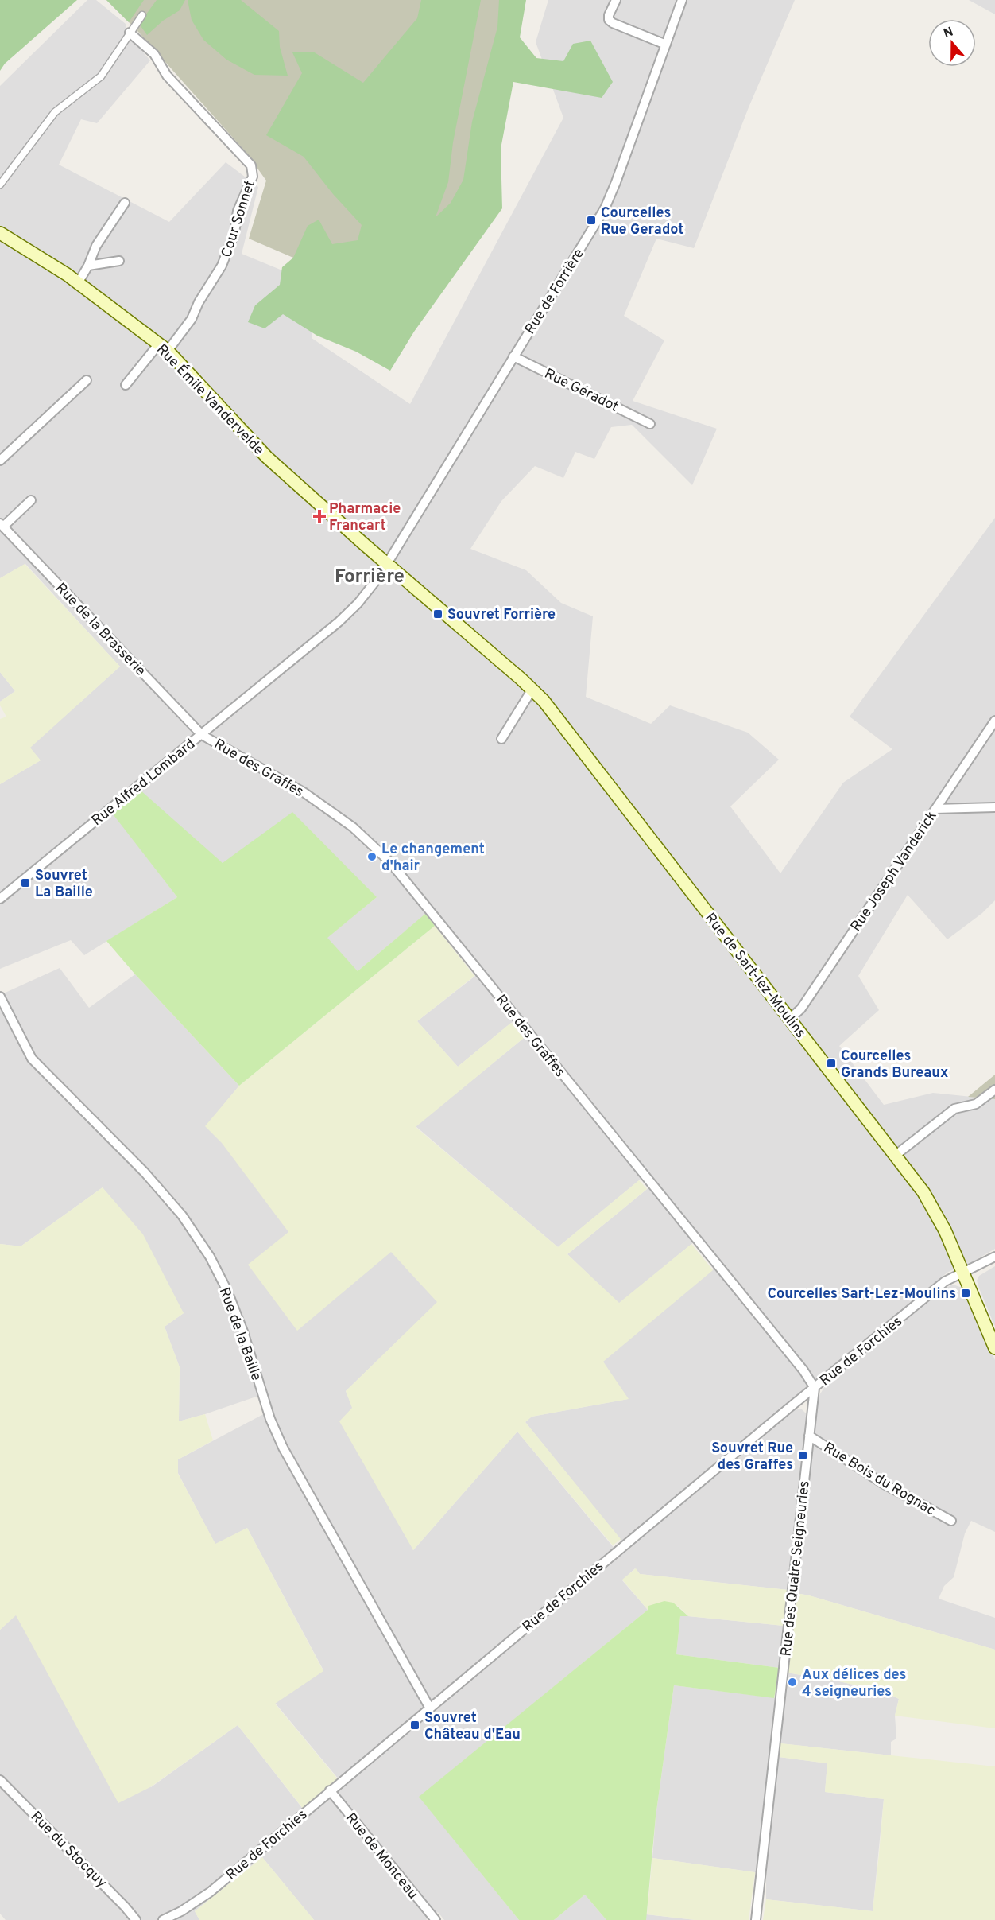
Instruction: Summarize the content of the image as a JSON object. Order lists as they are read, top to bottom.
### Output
{
  "streets": {
    "main road": ["Rue Émile Vandervelde", "Rue de Sart-lez-Moulins"],
    "street": [
      "Cour Sonnet",
      "Rue de Forrière",
      "Rue Géradot",
      "Rue de la Brasserie",
      "Rue des Graffes",
      "Rue Alfred Lombard",
      "Rue Joseph Vanderick",
      "Rue de la Baille",
      "Rue de Forchies",
      "Rue Bois du Rognac",
      "Rue des Quatre Seigneuries",
      "Rue du Stocquy",
      "Rue de Monceau"
    ]
  },
  "crossings": [
    ["Cour Sonnet", "Rue Émile Vandervelde"],
    ["Rue de Forrière", "Rue Géradot"],
    ["Rue de Forrière", "Rue Émile Vandervelde"],
    ["Rue de Forrière", "Rue Alfred Lombard"],
    ["Rue de Forrière", "Rue de Sart-lez-Moulins"],
    ["Rue Émile Vandervelde", "Rue Alfred Lombard"],
    ["Rue Émile Vandervelde", "Rue de Sart-lez-Moulins"],
    ["Rue de la Brasserie", "Rue des Graffes"],
    ["Rue de la Brasserie", "Rue Alfred Lombard"],
    ["Rue des Graffes", "Rue Alfred Lombard"],
    ["Rue des Graffes", "Rue de Forchies"],
    ["Rue des Graffes", "Rue des Quatre Seigneuries"],
    ["Rue Alfred Lombard", "Rue de Sart-lez-Moulins"],
    ["Rue Joseph Vanderick", "Rue de Sart-lez-Moulins"],
    ["Rue de Sart-lez-Moulins", "Rue de Forchies"],
    ["Rue de la Baille", "Rue de Forchies"],
    ["Rue de Forchies", "Rue des Quatre Seigneuries"],
    ["Rue de Forchies", "Rue de Monceau"],
    ["Rue Bois du Rognac", "Rue des Quatre Seigneuries"]
  ],
  "districts": ["Forrière"],
  "places": {
    "transit": [
      "Courcelles Rue Geradot",
      "Souvret Forrière",
      "Souvret La Baille",
      "Courcelles Grands Bureaux",
      "Courcelles Sart-Lez-Moulins",
      "Souvret Rue des Graffes",
      "Souvret Château d'Eau"
    ],
    "health": ["Pharmacie Francart"],
    "other": ["Le changement d'hair", "Aux délices des 4 seigneuries"]
  },
  "north": "top"
}
